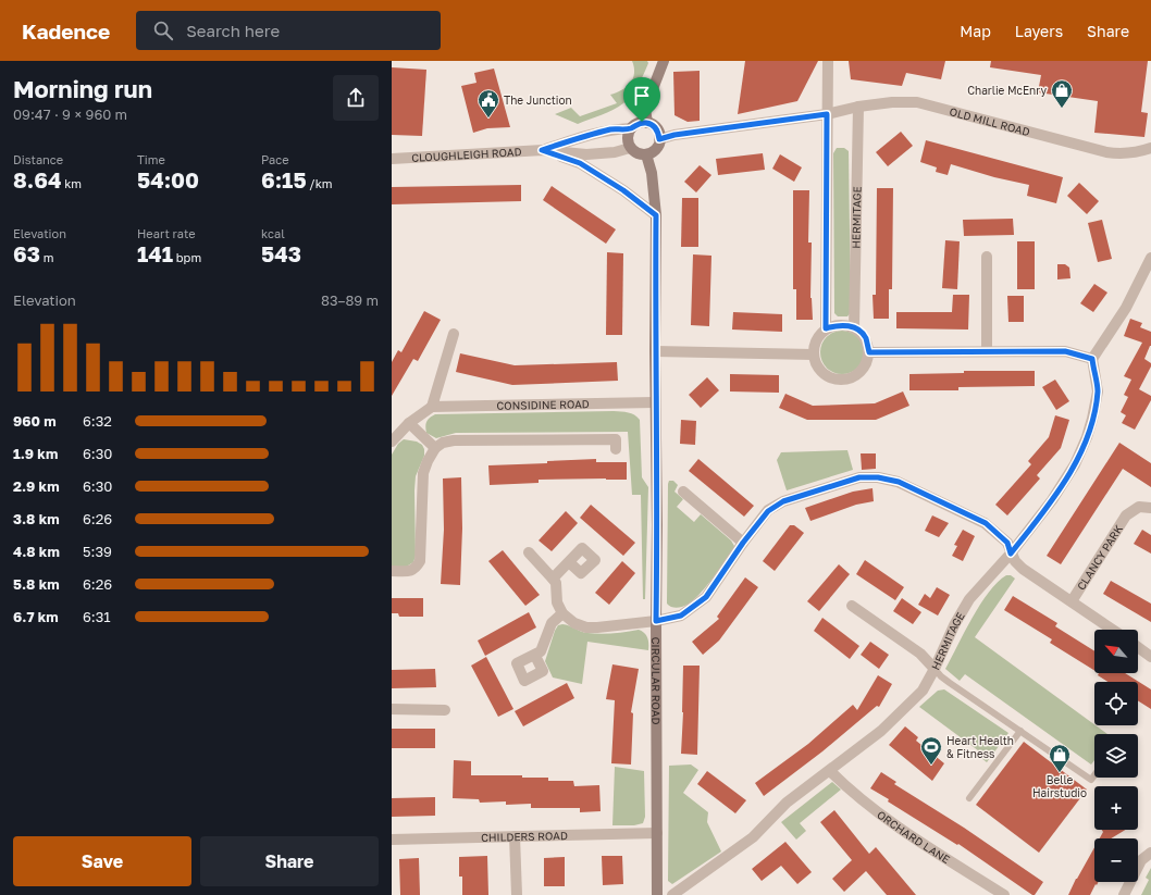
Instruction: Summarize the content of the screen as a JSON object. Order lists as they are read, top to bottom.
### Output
{
  "streets": {
    "main road": ["CIRCULAR ROAD"],
    "street": [
      "OLD MILL ROAD",
      "CLOUGHLEIGH ROAD",
      "HERMITAGE",
      "CONSIDINE ROAD",
      "CLANCY PARK",
      "CHILDERS ROAD",
      "ORCHARD LANE"
    ]
  },
  "crossings": [
    ["OLD MILL ROAD", "CLOUGHLEIGH ROAD"],
    ["OLD MILL ROAD", "HERMITAGE"],
    ["OLD MILL ROAD", "CIRCULAR ROAD"],
    ["CLOUGHLEIGH ROAD", "CIRCULAR ROAD"],
    ["HERMITAGE", "CLANCY PARK"],
    ["CONSIDINE ROAD", "CIRCULAR ROAD"],
    ["CIRCULAR ROAD", "CHILDERS ROAD"]
  ],
  "places": {
    "shop": ["Charlie McEnry", "Belle Hairstudio"],
    "public building": ["The Junction"],
    "sports": ["Heart Health & Fitness"]
  },
  "north": "top left",
  "page": {
    "header": "Kadence",
    "search": "Search here",
    "nav": ["Map", "Layers", "Share"],
    "heading": ["Morning run", "09:47 · 9 × 960 m"],
    "stats": [
      ["Distance", "8.64 km"],
      ["Time", "54:00"],
      ["Pace", "6:15 /km"],
      ["Elevation", "63 m"],
      ["Heart rate", "141 bpm"],
      ["kcal", "543"]
    ],
    "chart": ["Elevation", "83–89 m"],
    "list": [
      {
        "name": "960 m",
        "note": "6:32"
      },
      {
        "name": "1.9 km",
        "note": "6:30"
      },
      {
        "name": "2.9 km",
        "note": "6:30"
      },
      {
        "name": "3.8 km",
        "note": "6:26"
      },
      {
        "name": "4.8 km",
        "note": "5:39"
      },
      {
        "name": "5.8 km",
        "note": "6:26"
      },
      {
        "name": "6.7 km",
        "note": "6:31"
      }
    ],
    "map_buttons": ["+", "−"],
    "buttons": ["Save", "Share"]
  }
}
